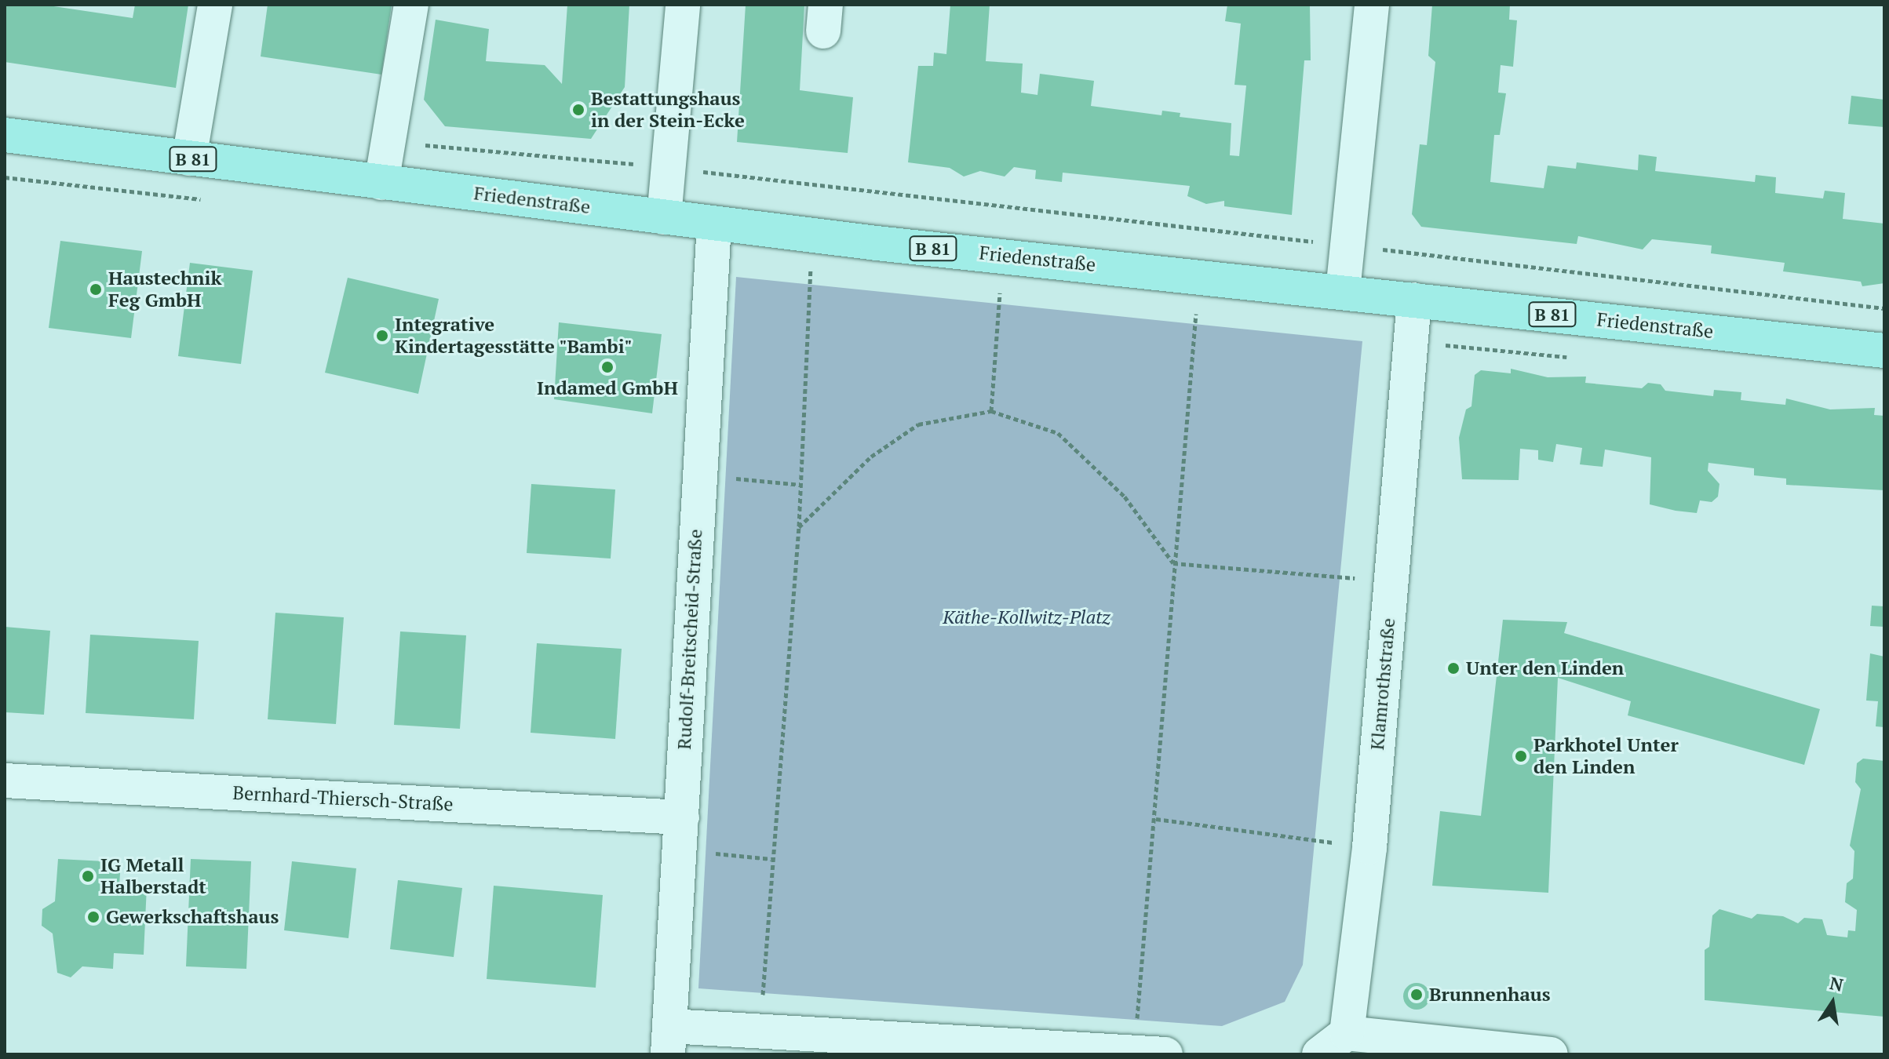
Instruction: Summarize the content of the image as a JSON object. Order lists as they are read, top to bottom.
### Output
{
  "streets": {
    "main road": ["B 81", "Friedenstraße"],
    "street": ["Rudolf-Breitscheid-Straße", "Klamrothstraße", "Bernhard-Thiersch-Straße"]
  },
  "crossings": [
    ["Friedenstraße", "Rudolf-Breitscheid-Straße"],
    ["Friedenstraße", "Klamrothstraße"],
    ["Rudolf-Breitscheid-Straße", "Bernhard-Thiersch-Straße"]
  ],
  "parks": ["Käthe-Kollwitz-Platz"],
  "places": [
    "Bestattungshaus in der Stein-Ecke",
    "Haustechnik Feg GmbH",
    "Integrative Kindertagesstätte \"Bambi\"",
    "Indamed GmbH",
    "Unter den Linden",
    "Parkhotel Unter den Linden",
    "IG Metall Halberstadt",
    "Gewerkschaftshaus",
    "Brunnenhaus"
  ],
  "north": "top"
}
